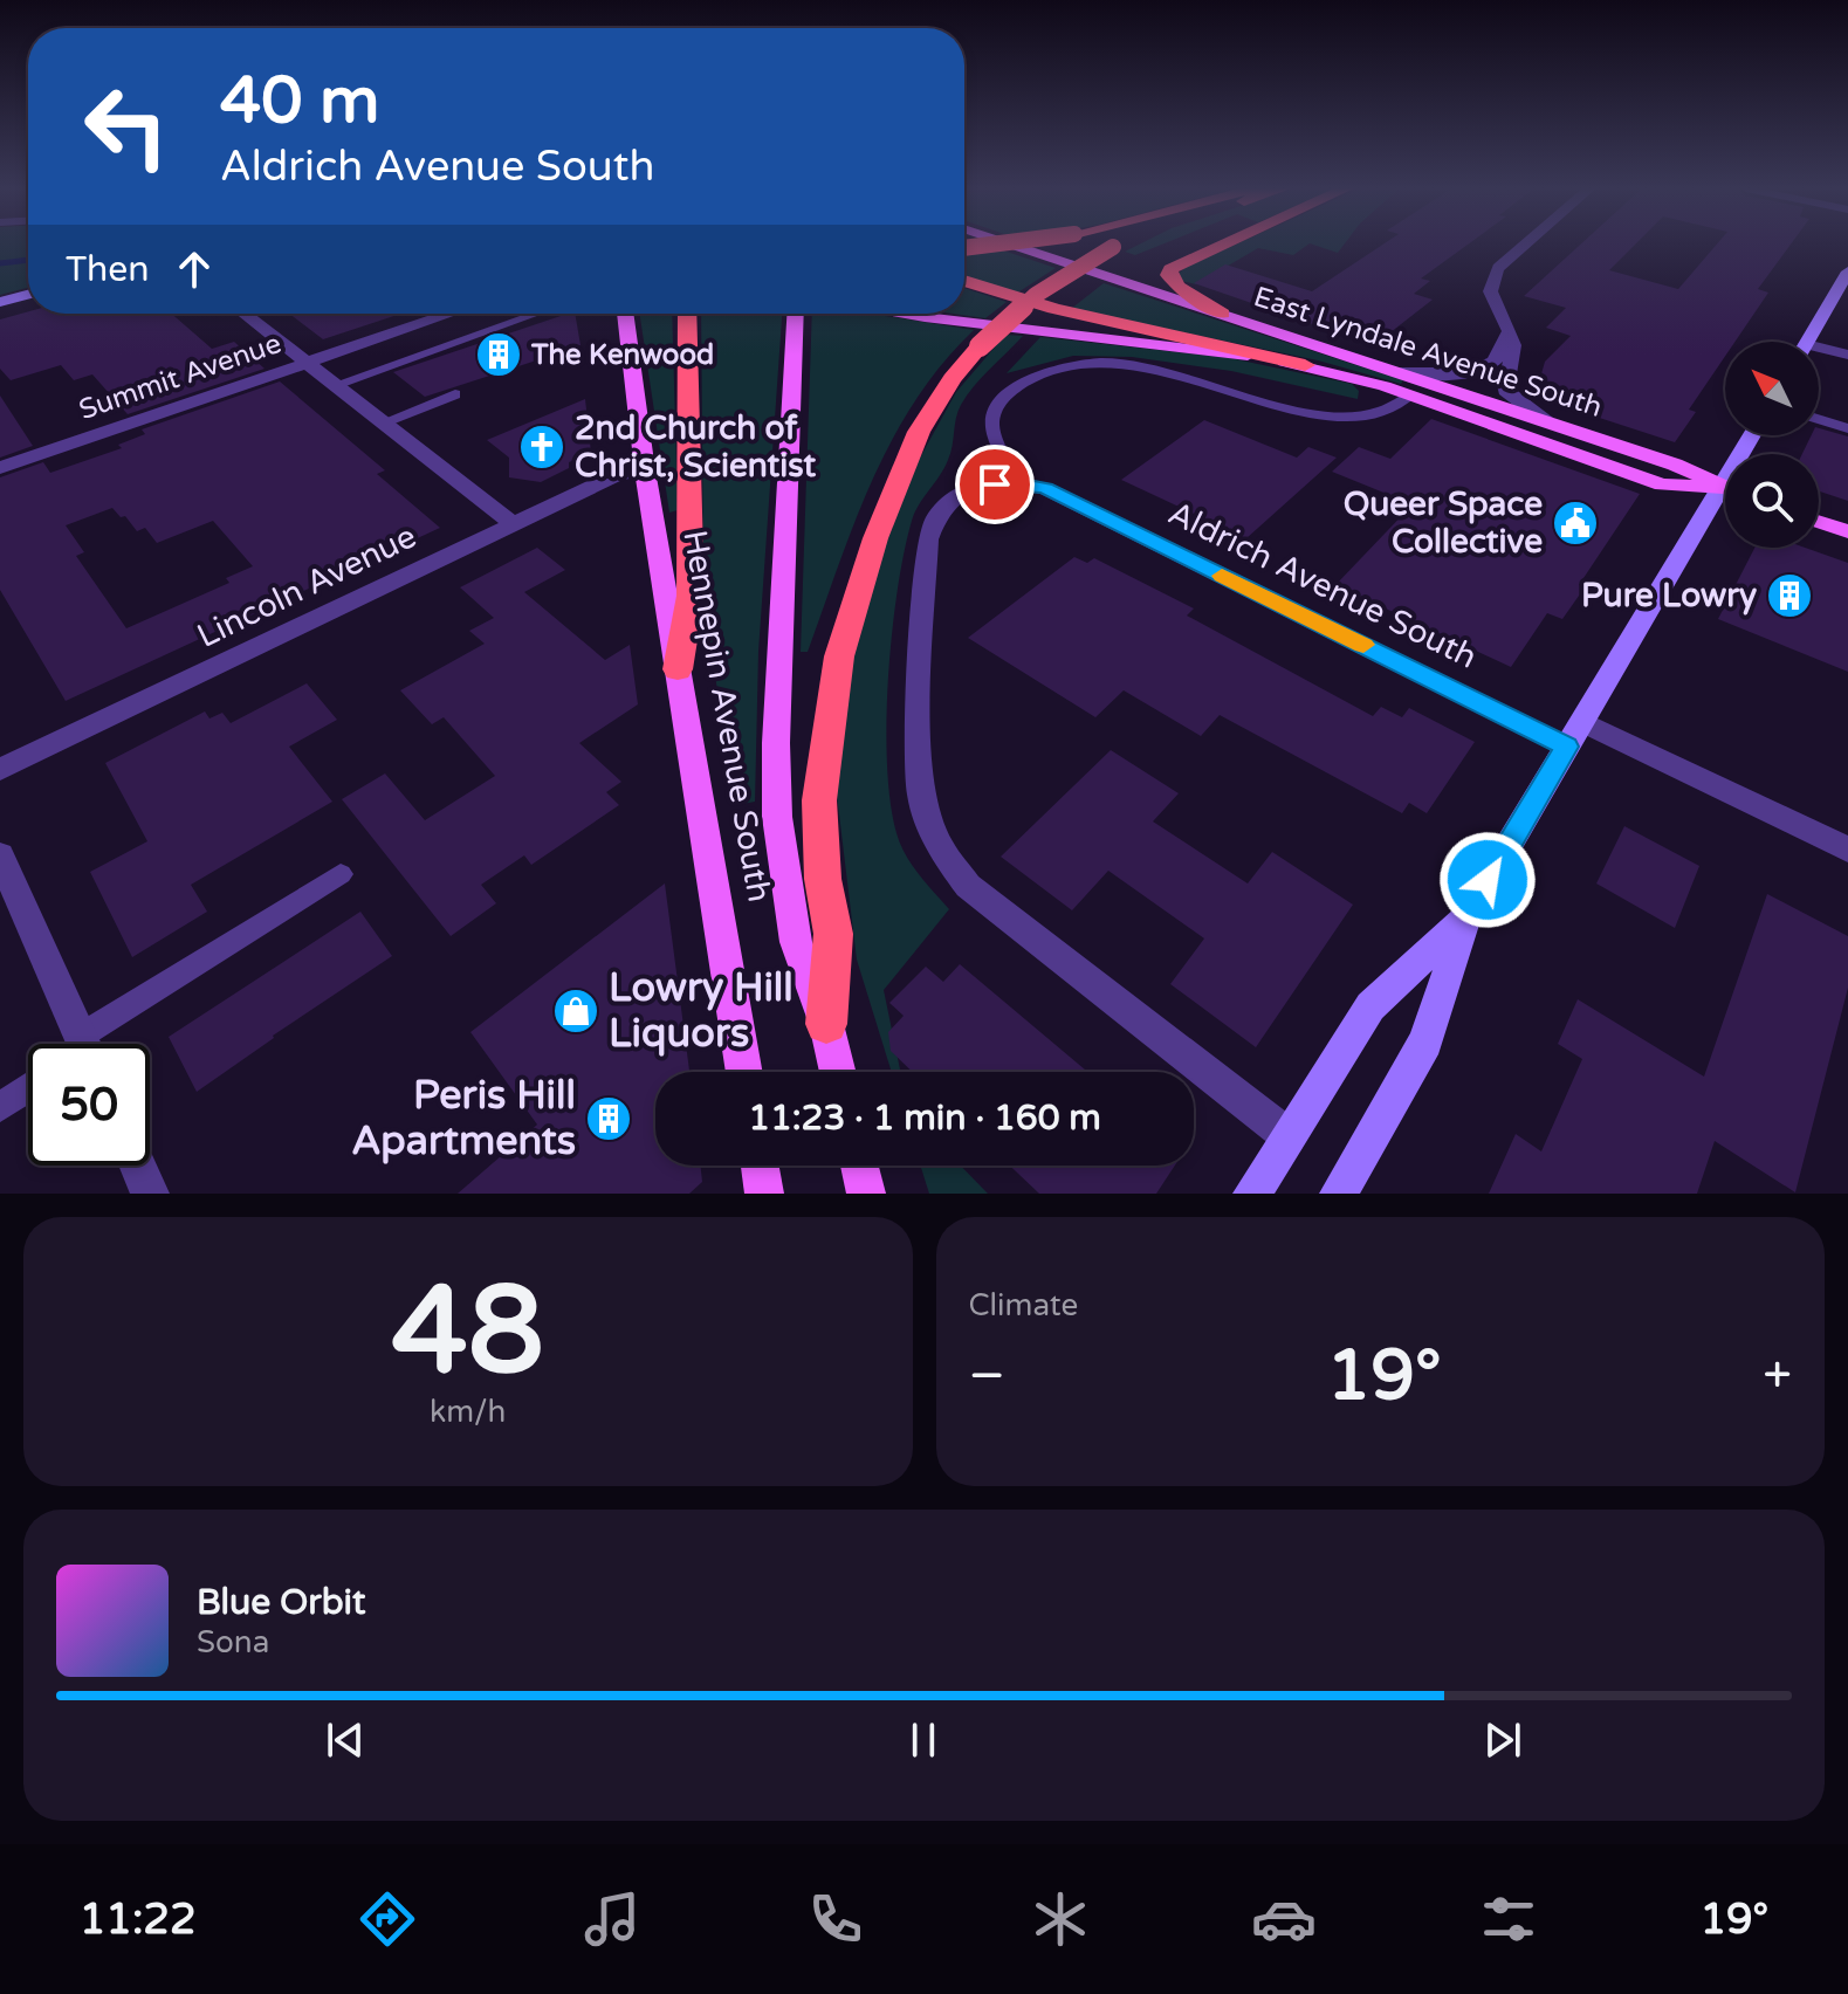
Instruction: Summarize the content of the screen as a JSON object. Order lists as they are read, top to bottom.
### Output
{
  "streets": {
    "main road": ["East Lyndale Avenue South", "Hennepin Avenue South"],
    "street": ["Summit Avenue", "Aldrich Avenue South", "Lincoln Avenue"]
  },
  "crossings": [
    ["Lincoln Avenue", "Hennepin Avenue South"]
  ],
  "places": {
    "building": ["The Kenwood", "Pure Lowry", "Peris Hill Apartments"],
    "church": ["2nd Church of Christ, Scientist"],
    "public building": ["Queer Space Collective"],
    "shop": ["Lowry Hill Liquors"]
  },
  "north": "top left",
  "page": {
    "turn": ["40 m", "Aldrich Avenue South"],
    "then": "Then",
    "limit": "50",
    "trip": "11:23 · 1 min · 160 m",
    "tile": [
      ["48", "km/h"],
      "Climate"
    ],
    "heat": ["−", "19°", "+"],
    "song": ["Blue Orbit", "Sona"],
    "tabs": ["11:22", "19°"]
  }
}
